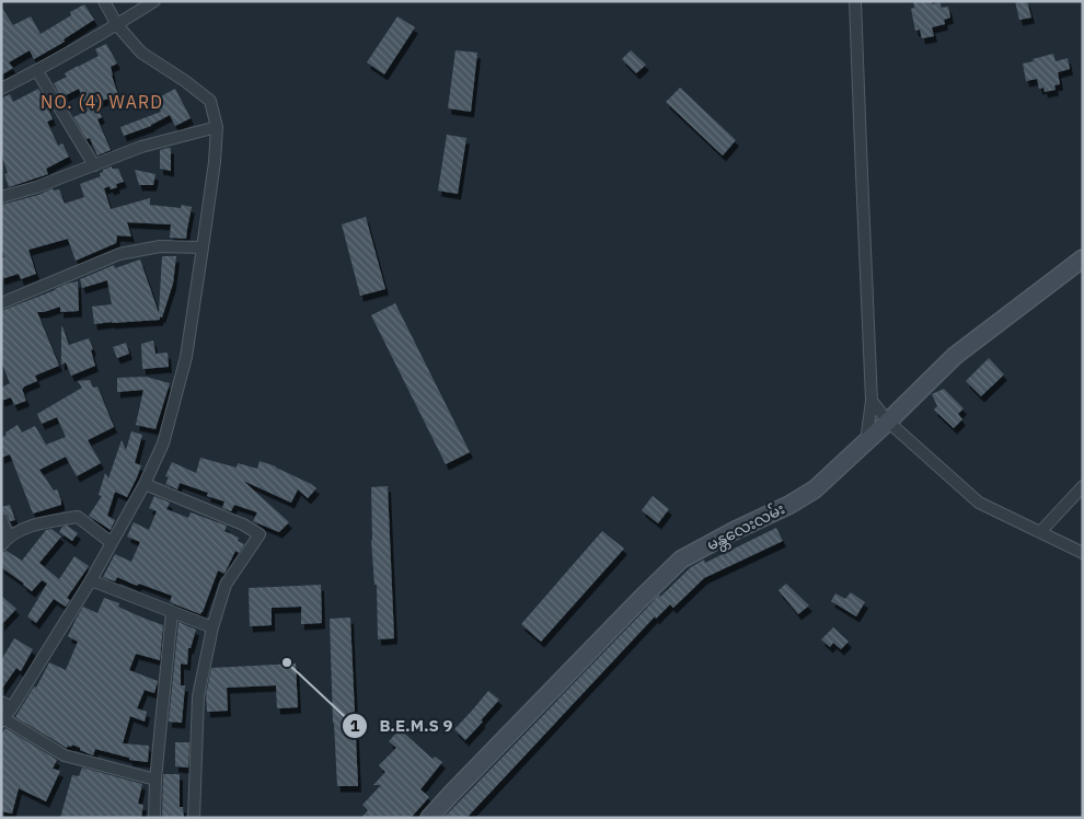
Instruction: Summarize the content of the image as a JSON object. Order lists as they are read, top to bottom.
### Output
{
  "streets": {
    "main road": ["မန္တလေးလမ်း"]
  },
  "districts": ["NO. (4) WARD"],
  "places": ["B.E.M.S 9"]
}
